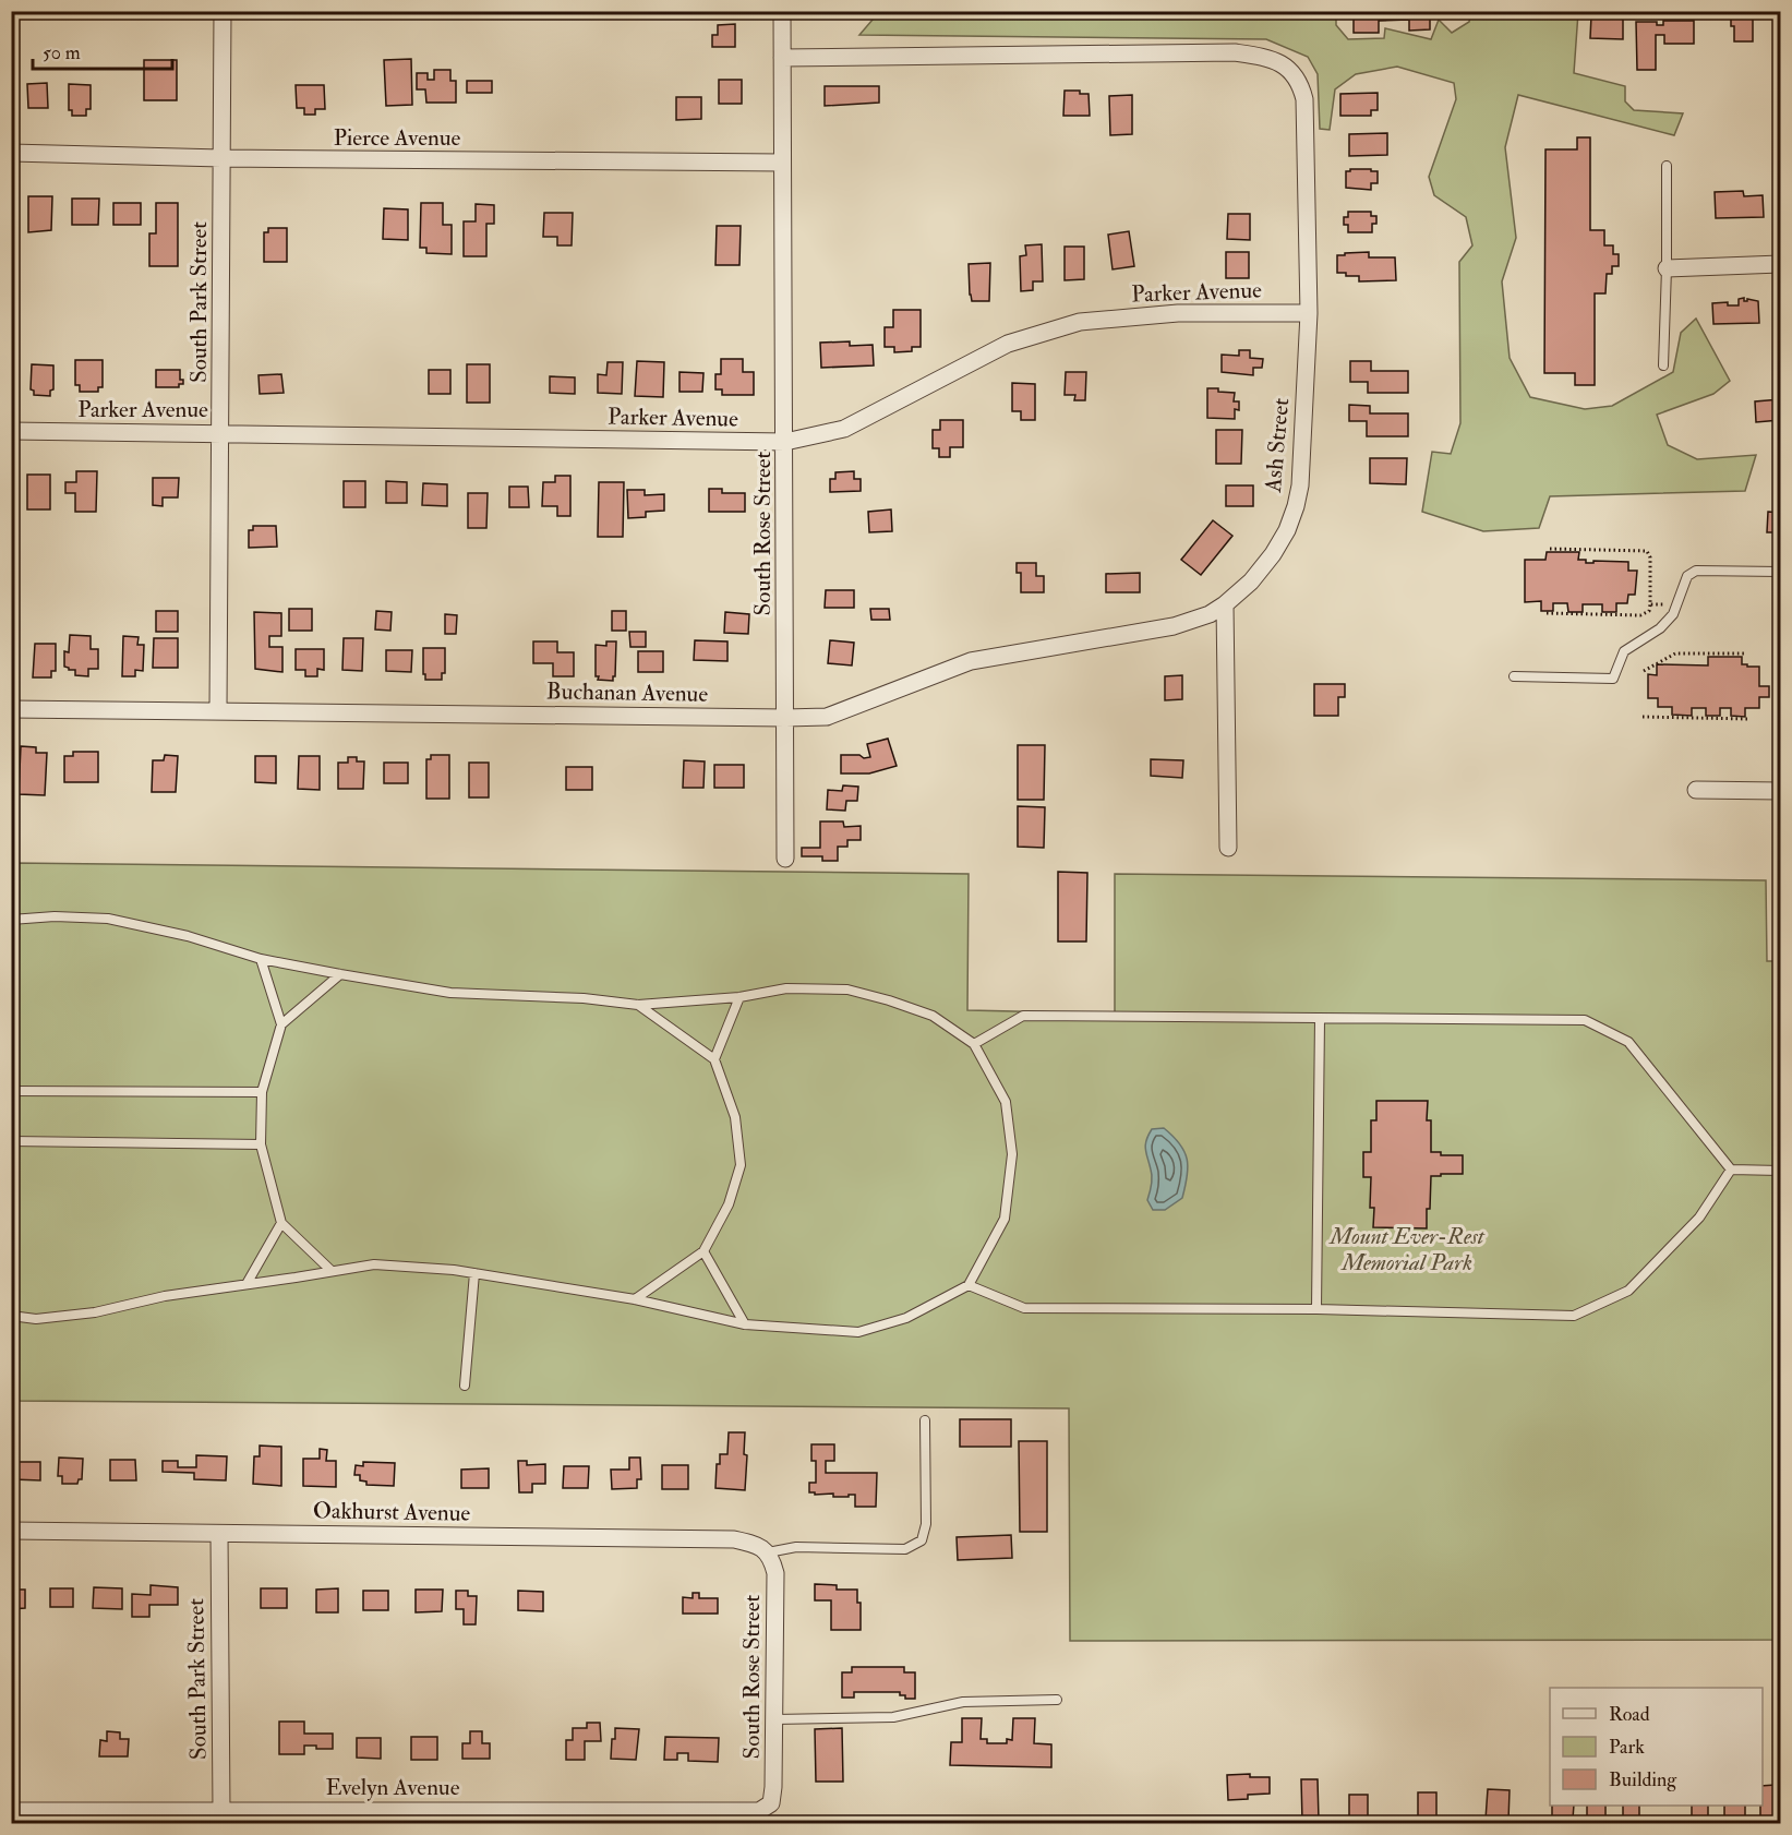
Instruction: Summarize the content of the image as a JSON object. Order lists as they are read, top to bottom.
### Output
{
  "streets": {
    "street": [
      "Pierce Avenue",
      "Parker Avenue",
      "South Park Street",
      "Ash Street",
      "South Rose Street",
      "Buchanan Avenue",
      "Oakhurst Avenue",
      "Evelyn Avenue"
    ]
  },
  "crossings": [
    ["Pierce Avenue", "South Park Street"],
    ["Pierce Avenue", "South Rose Street"],
    ["Parker Avenue", "South Park Street"],
    ["Parker Avenue", "Ash Street"],
    ["Parker Avenue", "South Rose Street"],
    ["South Park Street", "Buchanan Avenue"],
    ["South Park Street", "Oakhurst Avenue"],
    ["South Park Street", "Evelyn Avenue"],
    ["Ash Street", "South Rose Street"],
    ["Ash Street", "Buchanan Avenue"],
    ["South Rose Street", "Buchanan Avenue"],
    ["South Rose Street", "Oakhurst Avenue"],
    ["South Rose Street", "Evelyn Avenue"]
  ],
  "parks": ["Mount Ever-Rest Memorial Park"],
  "legend": ["Road", "Park", "Building"],
  "scale_bar": "50 m"
}
